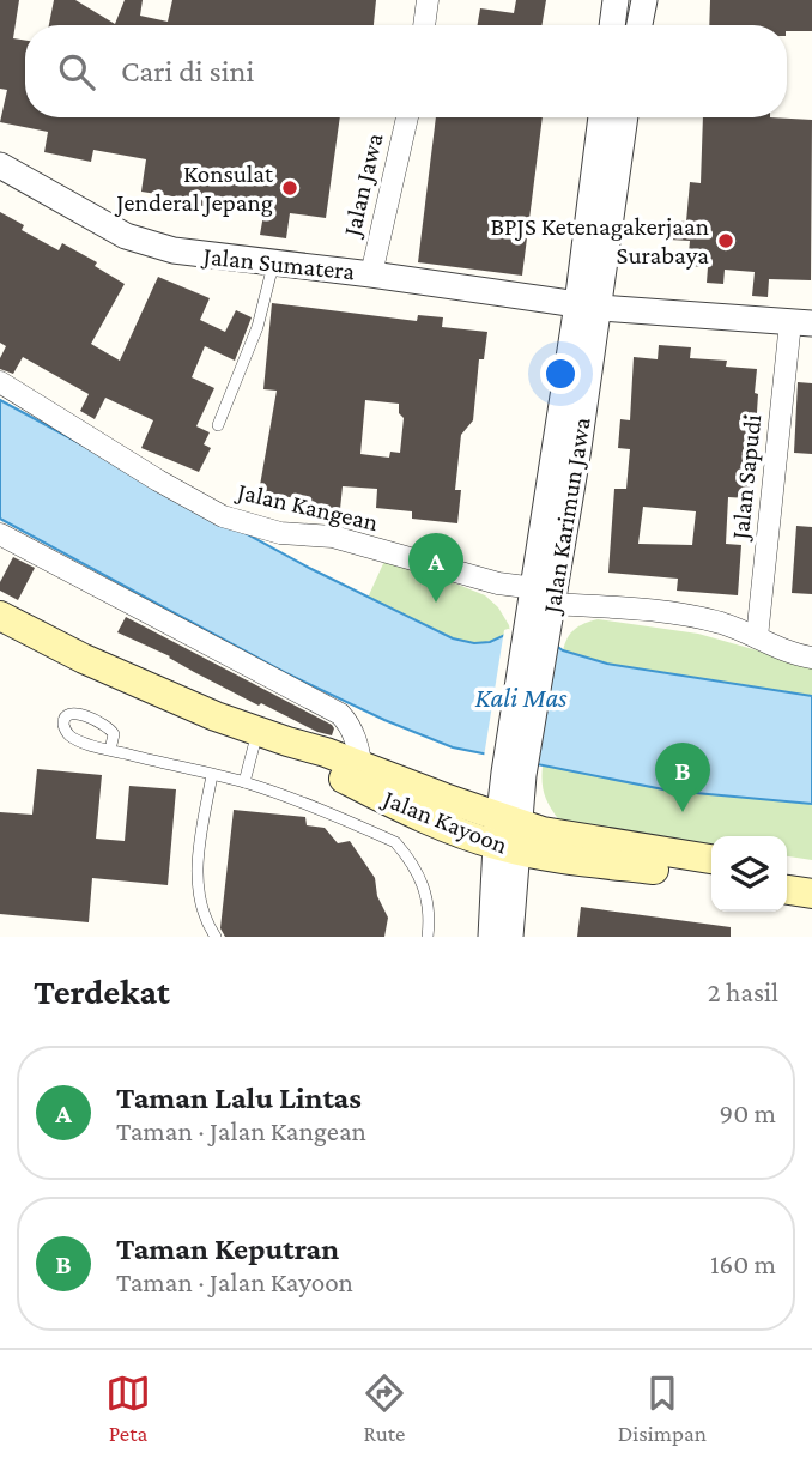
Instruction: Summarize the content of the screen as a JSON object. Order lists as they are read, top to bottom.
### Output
{
  "streets": {
    "main road": ["Jalan Kayoon"],
    "street": [
      "Jalan Jawa",
      "Jalan Sumatera",
      "Jalan Sapudi",
      "Jalan Kangean",
      "Jalan Karimun Jawa"
    ]
  },
  "crossings": [
    ["Jalan Jawa", "Jalan Sumatera"],
    ["Jalan Sumatera", "Jalan Sapudi"],
    ["Jalan Sumatera", "Jalan Karimun Jawa"],
    ["Jalan Sapudi", "Jalan Kangean"],
    ["Jalan Kangean", "Jalan Karimun Jawa"],
    ["Jalan Karimun Jawa", "Jalan Kayoon"]
  ],
  "water": ["Kali Mas"],
  "places": ["Konsulat Jenderal Jepang", "BPJS Ketenagakerjaan Surabaya"],
  "page": {
    "search": "Cari di sini",
    "pins": ["A", "B"],
    "heading": ["Terdekat", "2 hasil"],
    "list": [
      {
        "mark": "A",
        "name": "Taman Lalu Lintas",
        "note": "Taman · Jalan Kangean",
        "value": "90 m"
      },
      {
        "mark": "B",
        "name": "Taman Keputran",
        "note": "Taman · Jalan Kayoon",
        "value": "160 m"
      }
    ],
    "nav": ["Peta", "Rute", "Disimpan"]
  }
}
